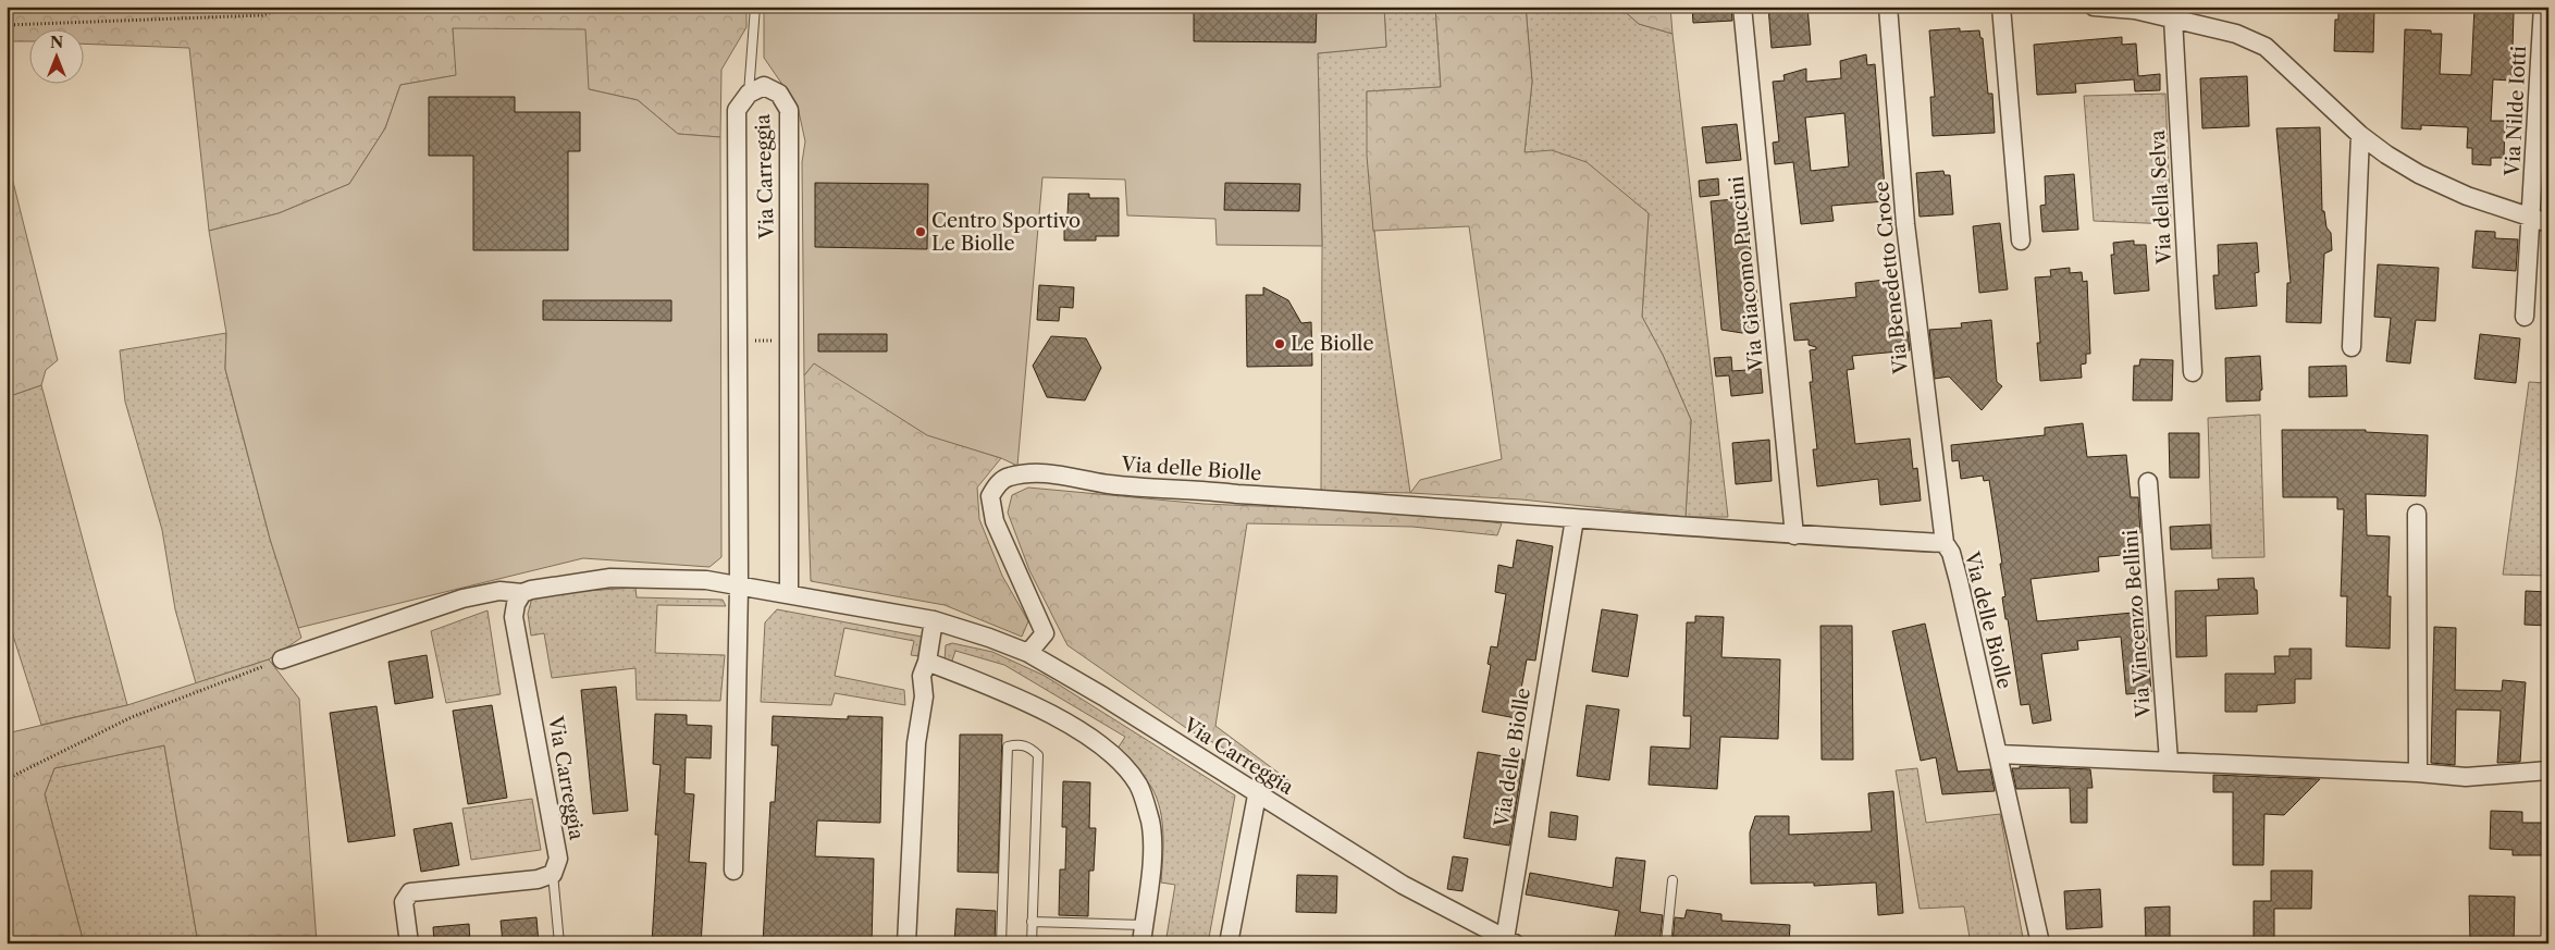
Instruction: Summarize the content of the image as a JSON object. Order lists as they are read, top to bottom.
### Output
{
  "streets": {
    "street": [
      "Via Nilde Iotti",
      "Via Carreggia",
      "Via della Selva",
      "Via Giacomo Puccini",
      "Via Benedetto Croce",
      "Via delle Biolle",
      "Via Vincenzo Bellini"
    ]
  },
  "crossings": [
    ["Via Carreggia", "Via delle Biolle"],
    ["Via Giacomo Puccini", "Via delle Biolle"],
    ["Via Benedetto Croce", "Via delle Biolle"]
  ],
  "places": ["Centro Sportivo Le Biolle", "Le Biolle"],
  "north": "top"
}
